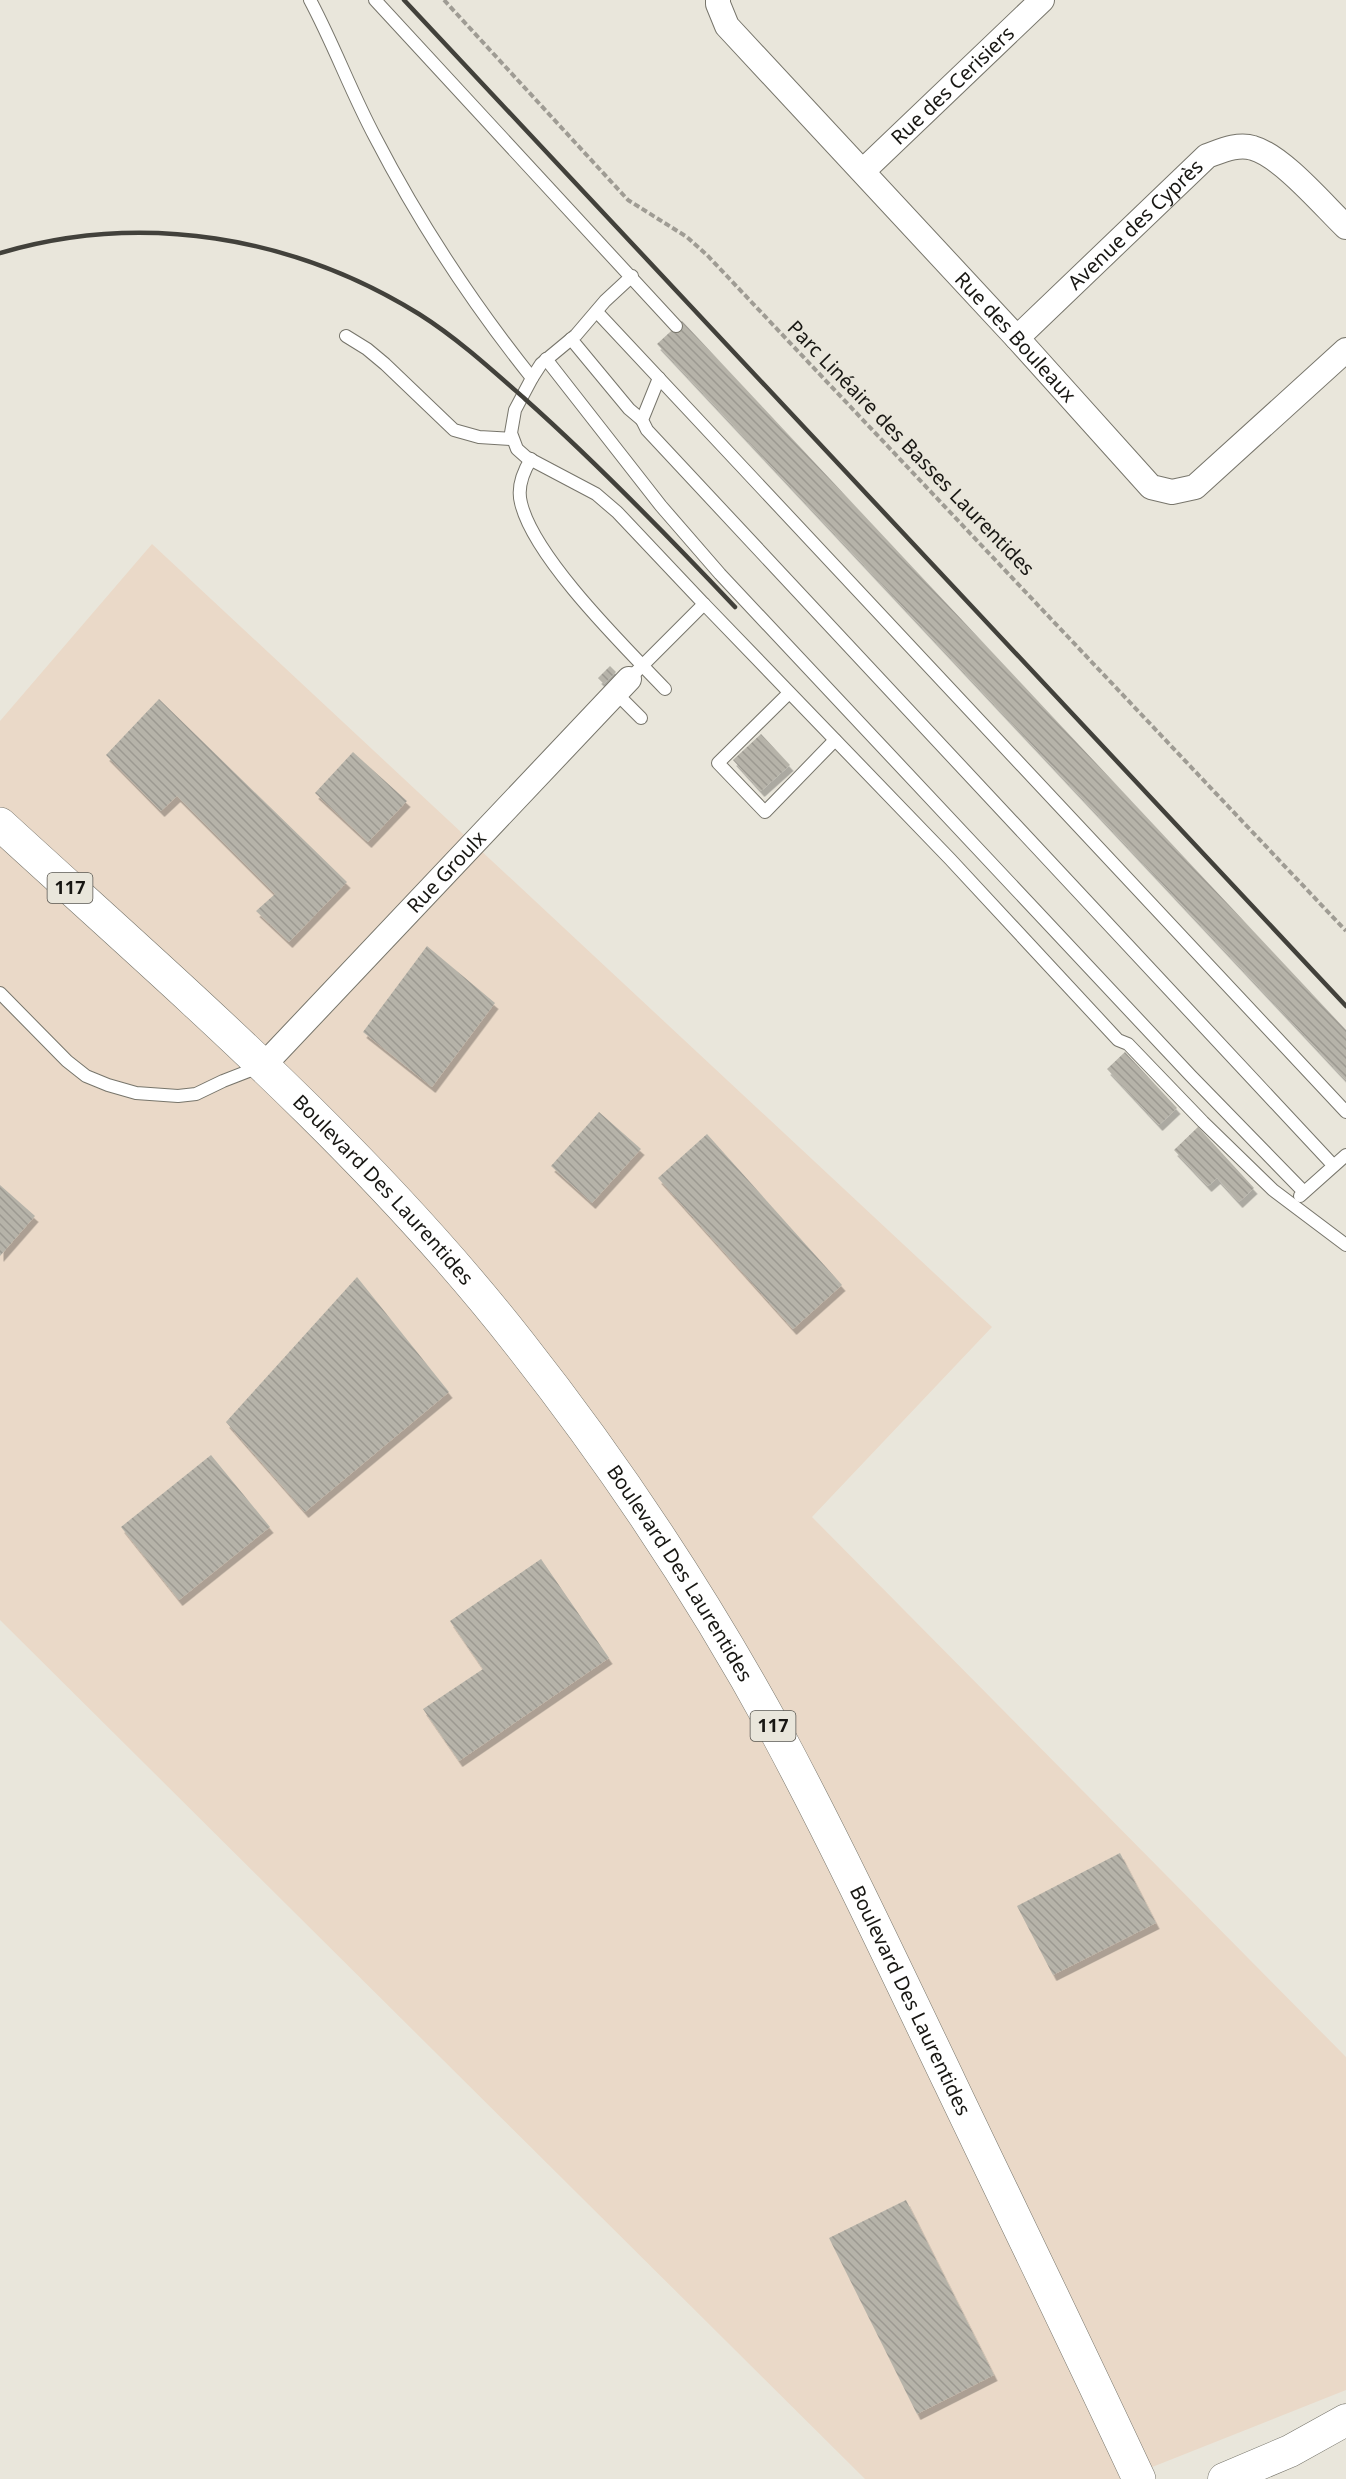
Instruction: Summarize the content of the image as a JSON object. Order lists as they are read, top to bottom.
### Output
{
  "streets": {
    "main road": ["117", "Boulevard Des Laurentides"],
    "street": [
      "Rue des Cerisiers",
      "Avenue des Cyprès",
      "Rue des Bouleaux",
      "Rue Groulx"
    ],
    "path": ["Parc Linéaire des Basses Laurentides"]
  },
  "crossings": [
    ["Rue des Cerisiers", "Rue des Bouleaux"],
    ["Avenue des Cyprès", "Rue des Bouleaux"],
    ["Rue Groulx", "Boulevard Des Laurentides"]
  ]
}
